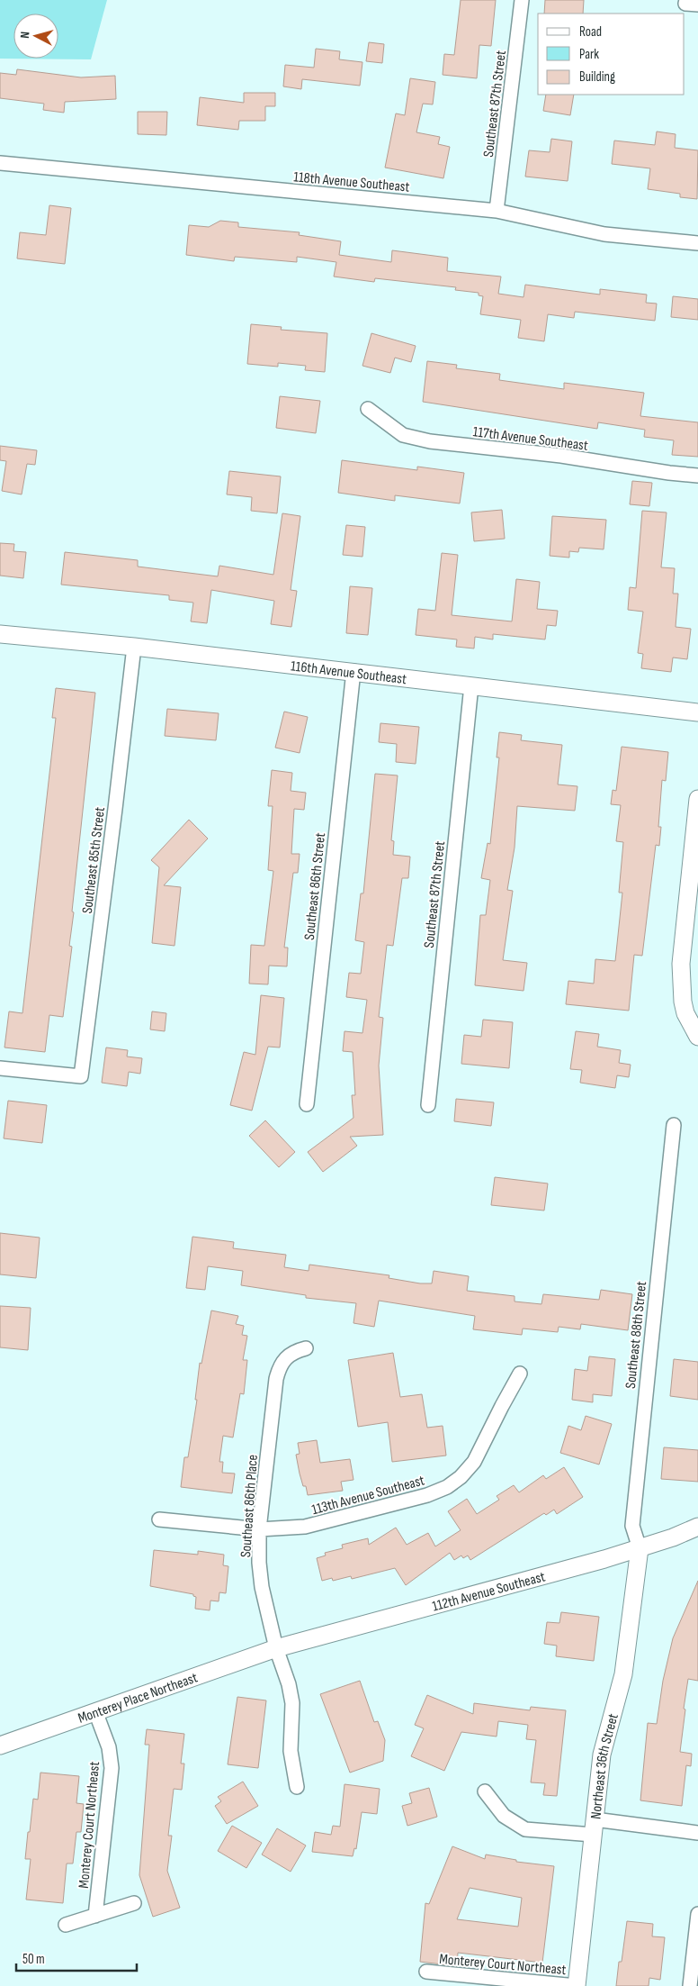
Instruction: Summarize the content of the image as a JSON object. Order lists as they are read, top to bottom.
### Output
{
  "streets": {
    "street": [
      "Southeast 87th Street",
      "118th Avenue Southeast",
      "117th Avenue Southeast",
      "116th Avenue Southeast",
      "Southeast 85th Street",
      "Southeast 86th Street",
      "Southeast 88th Street",
      "113th Avenue Southeast",
      "Southeast 86th Place",
      "112th Avenue Southeast",
      "Monterey Place Northeast",
      "Northeast 36th Street",
      "Monterey Court Northeast"
    ]
  },
  "crossings": [
    ["Southeast 87th Street", "118th Avenue Southeast"],
    ["Southeast 87th Street", "116th Avenue Southeast"],
    ["116th Avenue Southeast", "Southeast 85th Street"],
    ["116th Avenue Southeast", "Southeast 86th Street"],
    ["Southeast 88th Street", "112th Avenue Southeast"],
    ["Southeast 88th Street", "Northeast 36th Street"],
    ["113th Avenue Southeast", "Southeast 86th Place"],
    ["Southeast 86th Place", "112th Avenue Southeast"],
    ["Southeast 86th Place", "Monterey Place Northeast"],
    ["112th Avenue Southeast", "Monterey Place Northeast"],
    ["112th Avenue Southeast", "Northeast 36th Street"],
    ["Monterey Place Northeast", "Monterey Court Northeast"],
    ["Northeast 36th Street", "Monterey Court Northeast"]
  ],
  "legend": ["Road", "Park", "Building"],
  "scale_bar": "50 m",
  "north": "left"
}
